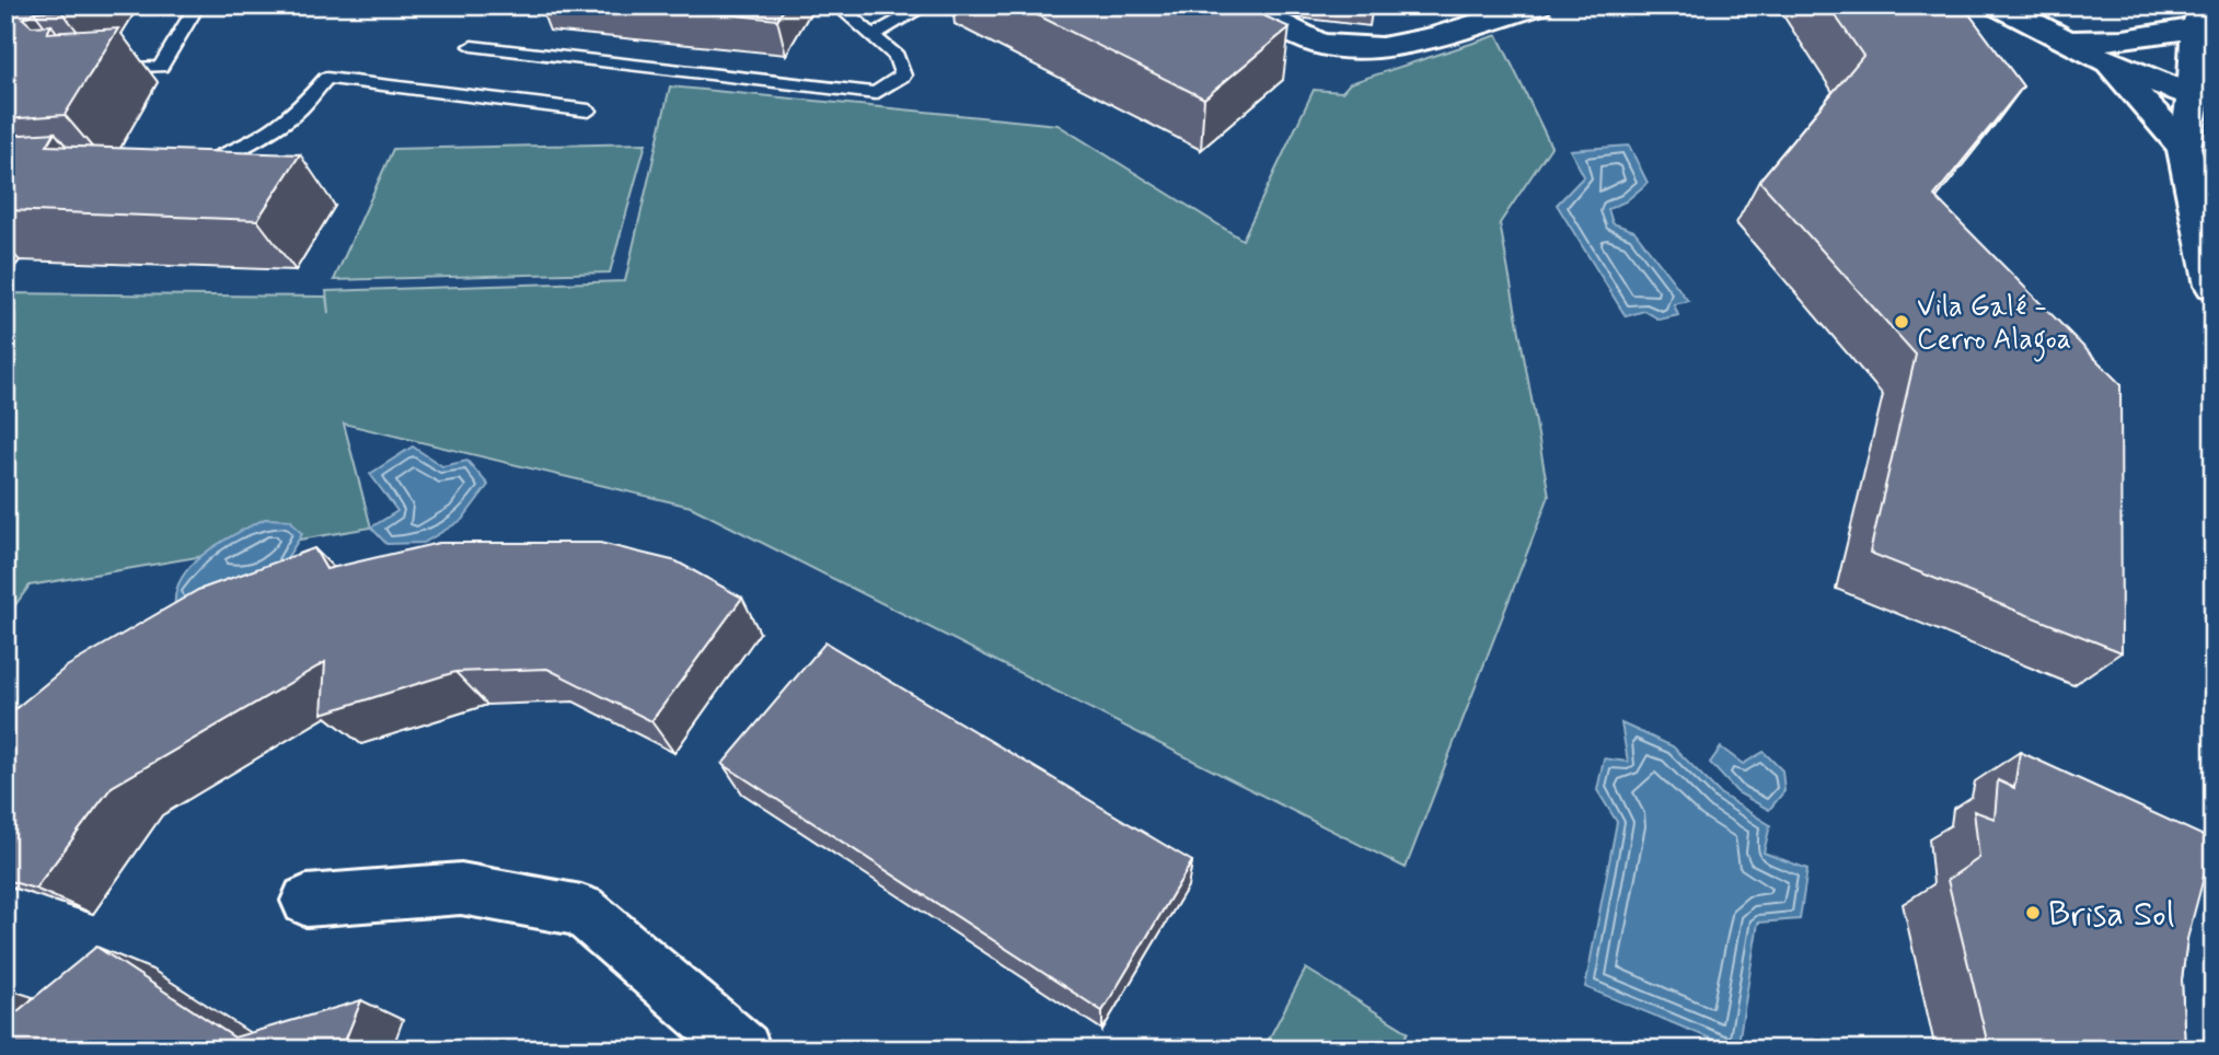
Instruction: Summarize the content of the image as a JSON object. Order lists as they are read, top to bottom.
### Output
{
  "places": ["Vila Galé - Cerro Alagoa", "Brisa Sol"]
}
